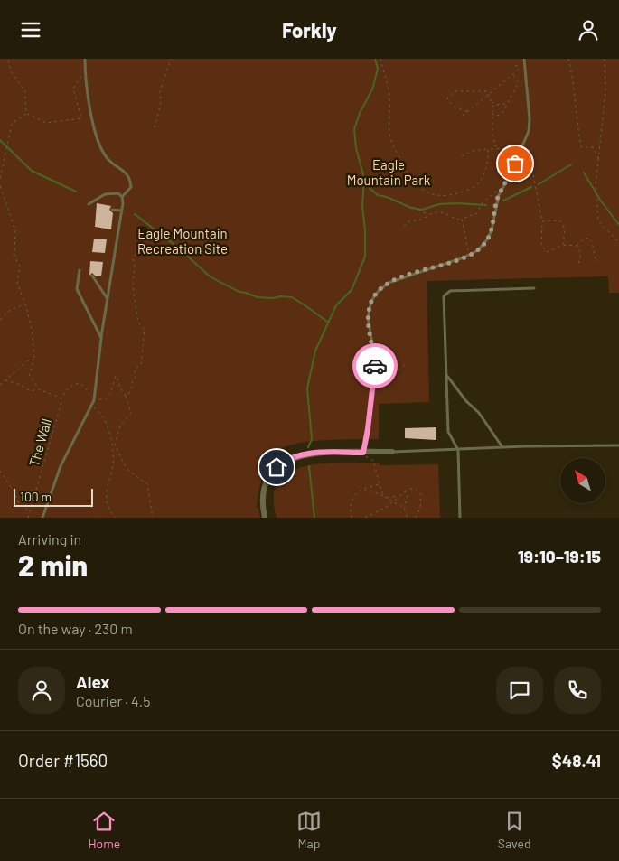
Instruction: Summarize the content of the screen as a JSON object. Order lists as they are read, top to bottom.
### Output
{
  "streets": {
    "path": ["The Wall"]
  },
  "parks": ["Eagle Mountain Park", "Eagle Mountain Recreation Site"],
  "scale_bar": "100 m",
  "north": "top left",
  "page": {
    "header": "Forkly",
    "scale": "100 m",
    "heading": ["2 min", "Arriving in", "19:10–19:15"],
    "panel": [
      "Alex",
      "Courier · 4.5",
      "Order #1560",
      "$48.41"
    ],
    "bar": "On the way · 230 m",
    "tabs": ["Home", "Map", "Saved"]
  }
}
